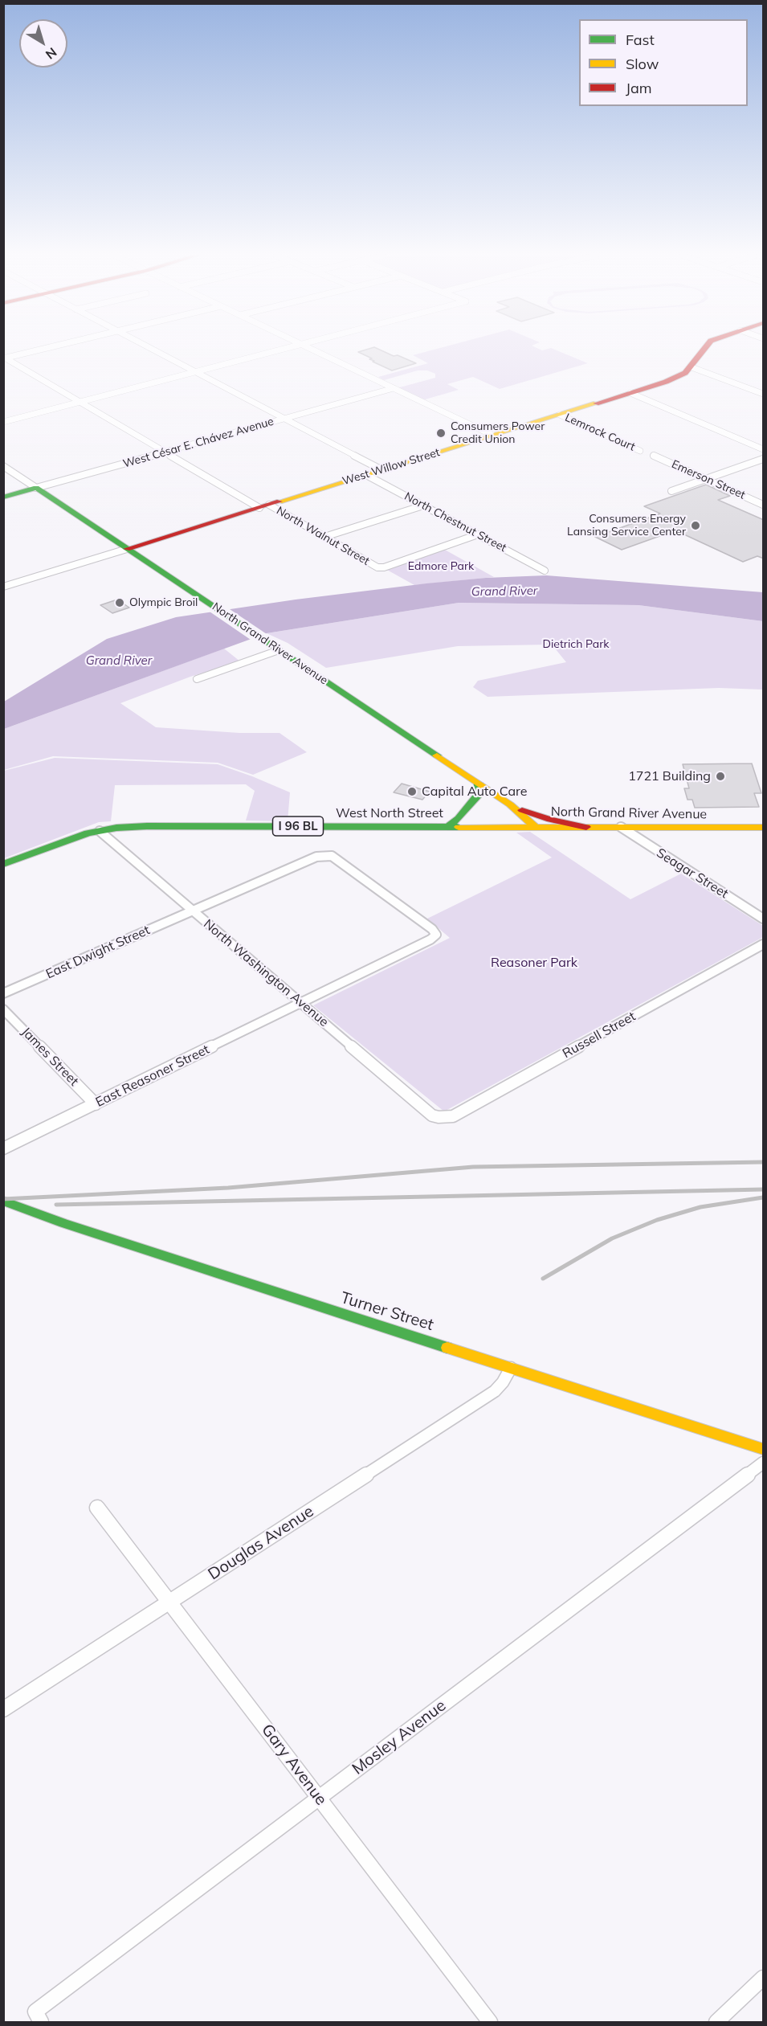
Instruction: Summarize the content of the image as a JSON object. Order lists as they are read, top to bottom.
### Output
{
  "streets": {
    "street": [
      "Lemrock Court",
      "West César E. Chávez Avenue",
      "West Willow Street",
      "Emerson Street",
      "North Chestnut Street",
      "North Walnut Street",
      "North Grand River Avenue",
      "West North Street",
      "I 96 BL",
      "Seagar Street",
      "East Dwight Street",
      "North Washington Avenue",
      "Russell Street",
      "James Street",
      "East Reasoner Street",
      "Turner Street",
      "Douglas Avenue",
      "Mosley Avenue",
      "Gary Avenue"
    ]
  },
  "crossings": [
    ["Lemrock Court", "West Willow Street"],
    ["West César E. Chávez Avenue", "North Walnut Street"],
    ["West César E. Chávez Avenue", "North Grand River Avenue"],
    ["West Willow Street", "North Chestnut Street"],
    ["West Willow Street", "North Walnut Street"],
    ["West Willow Street", "North Grand River Avenue"],
    ["North Chestnut Street", "North Walnut Street"],
    ["North Grand River Avenue", "West North Street"],
    ["North Grand River Avenue", "Seagar Street"],
    ["West North Street", "I 96 BL"],
    ["West North Street", "North Washington Avenue"],
    ["I 96 BL", "North Washington Avenue"],
    ["East Dwight Street", "North Washington Avenue"],
    ["East Dwight Street", "East Reasoner Street"],
    ["North Washington Avenue", "Russell Street"],
    ["North Washington Avenue", "East Reasoner Street"],
    ["James Street", "East Reasoner Street"],
    ["Turner Street", "Douglas Avenue"],
    ["Douglas Avenue", "Gary Avenue"],
    ["Mosley Avenue", "Gary Avenue"]
  ],
  "water": ["Grand River"],
  "parks": ["Edmore Park", "Dietrich Park", "Reasoner Park"],
  "places": [
    "Consumers Power Credit Union",
    "Consumers Energy Lansing Service Center",
    "Olympic Broil",
    "1721 Building",
    "Capital Auto Care"
  ],
  "legend": ["Fast", "Slow", "Jam"],
  "north": "bottom right"
}
